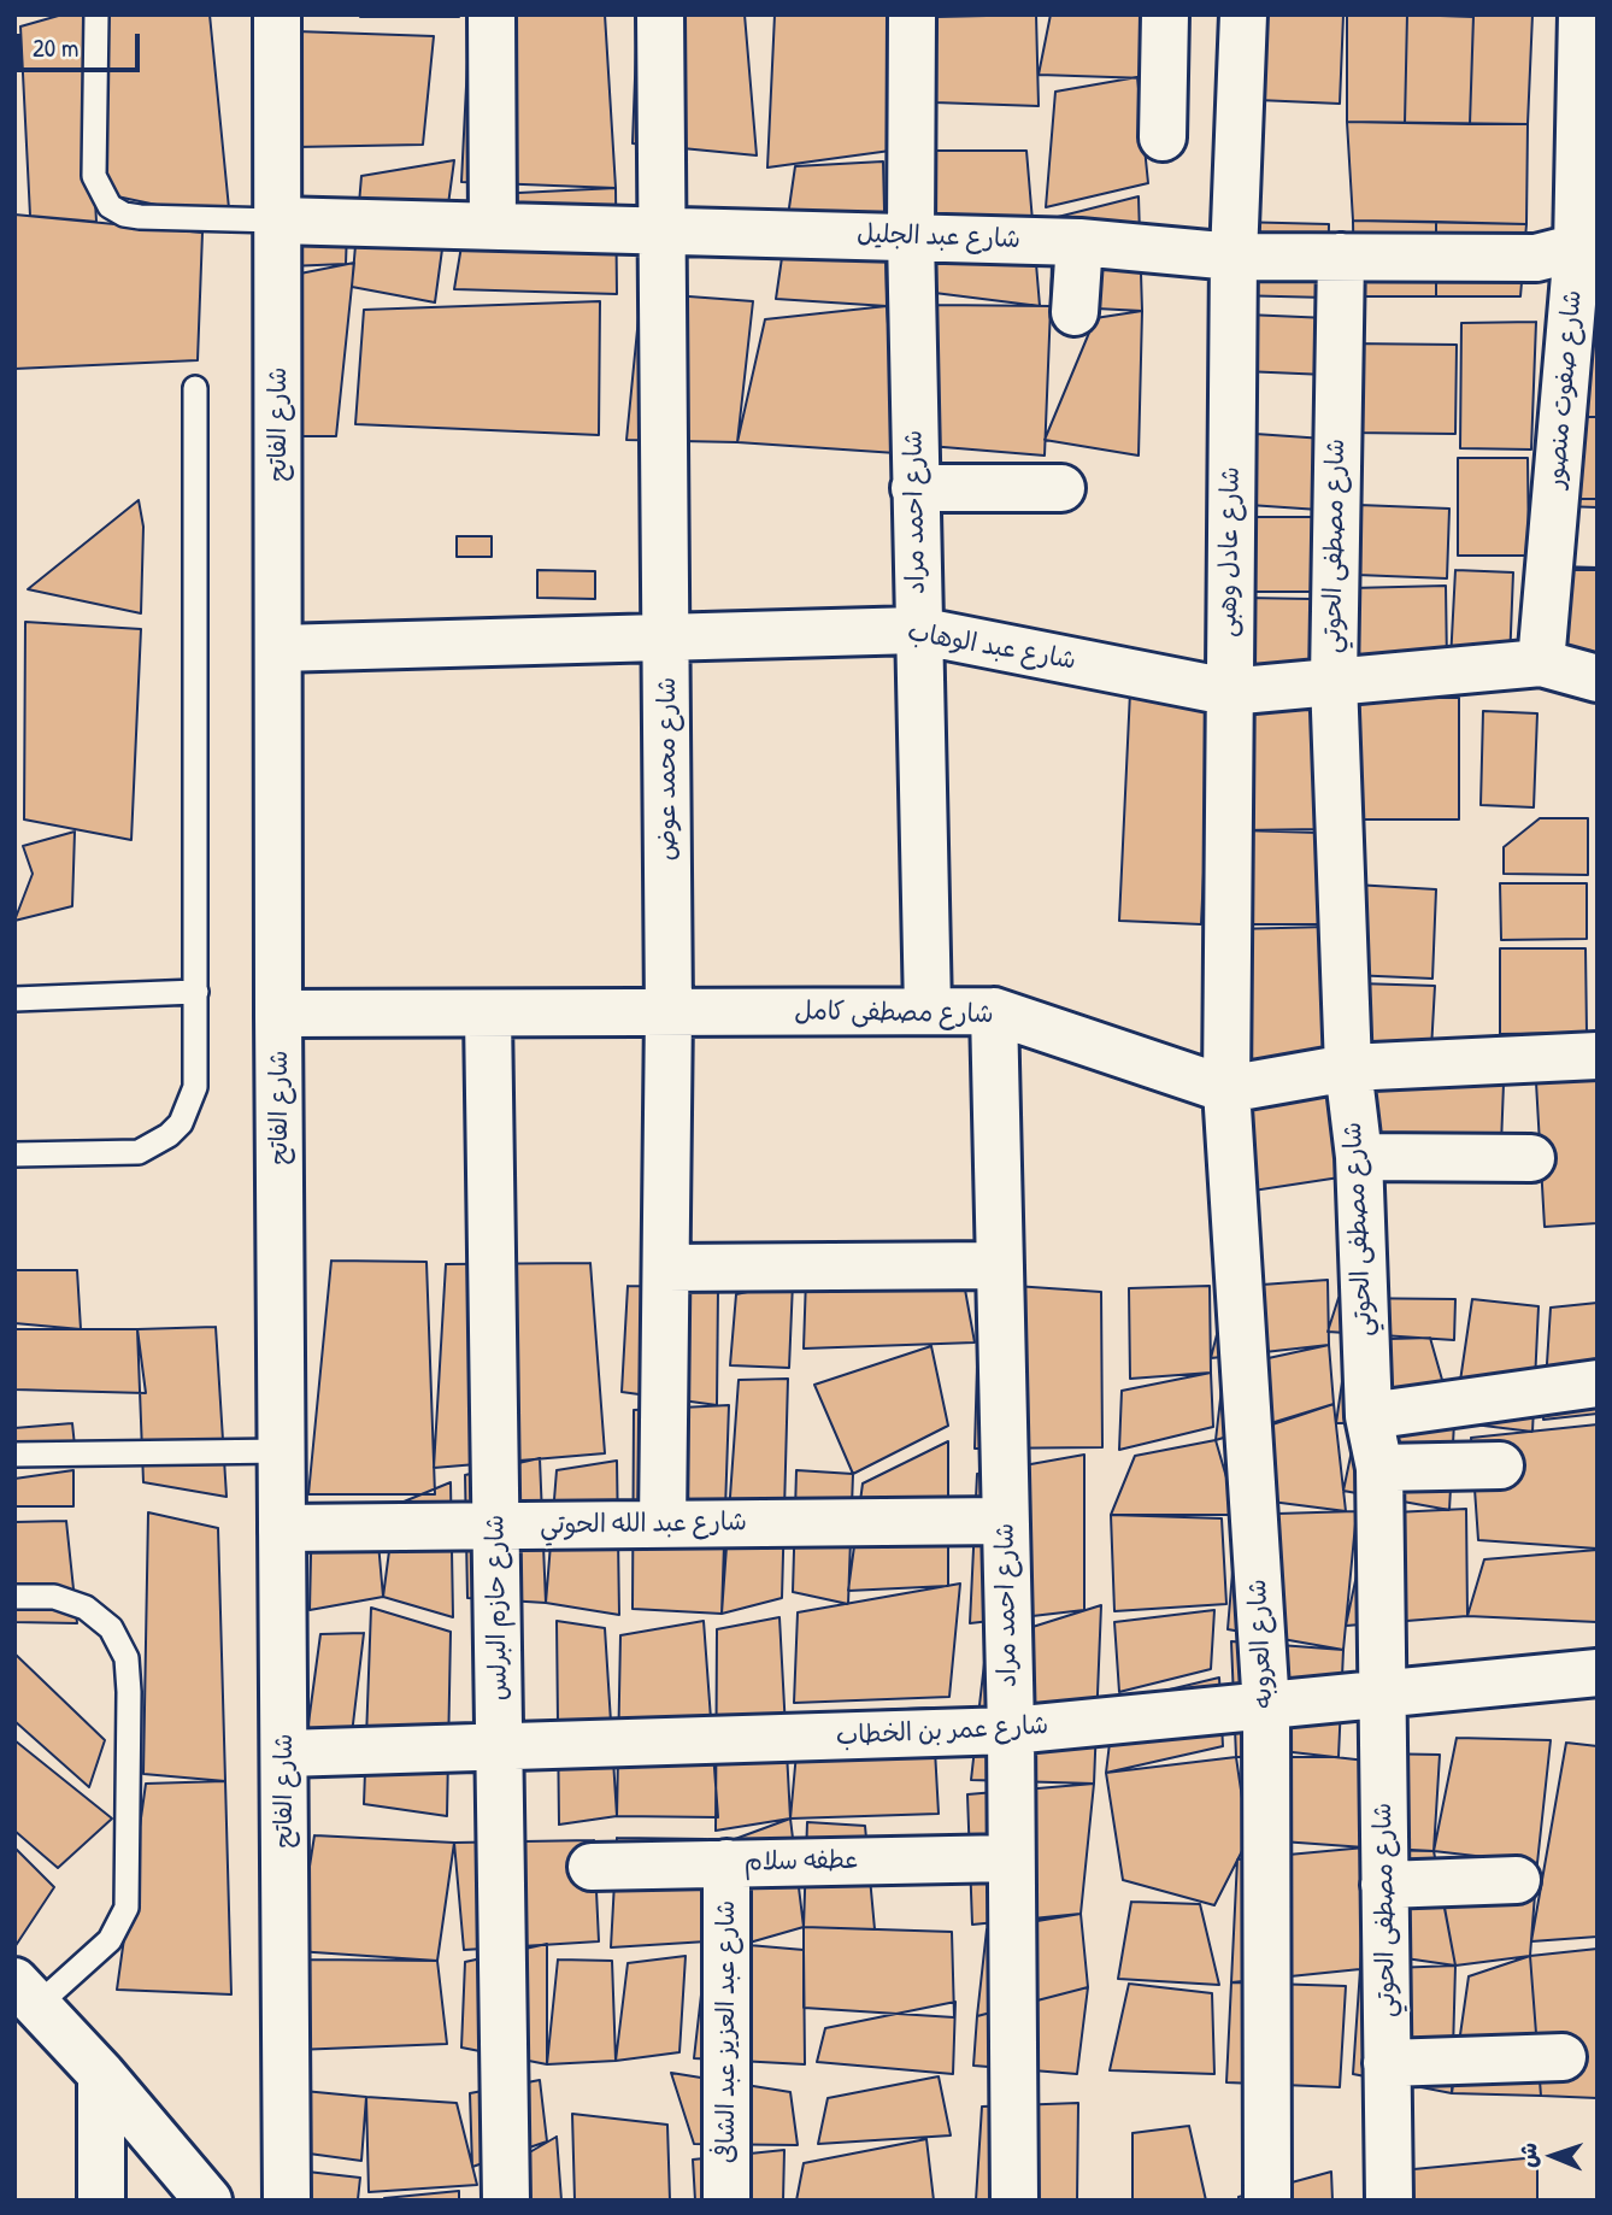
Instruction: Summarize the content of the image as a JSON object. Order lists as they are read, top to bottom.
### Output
{
  "streets": {
    "street": [
      "شارع عبد الجليل",
      "شارع صفوت منصور",
      "شارع الفاتح",
      "شارع احمد مراد",
      "شارع مصطفى الحوتي",
      "شارع عادل وهبى",
      "شارع عبد الوهاب",
      "شارع محمد عوض",
      "شارع مصطفى كامل",
      "شارع عبد الله الحوتي",
      "شارع حازم البرلس",
      "شارع العروبه",
      "شارع عمر بن الخطاب",
      "عطفه سلام",
      "شارع عبد العزيز عبد الشافى"
    ]
  },
  "crossings": [
    ["شارع عبد الجليل", "شارع صفوت منصور"],
    ["شارع عبد الجليل", "شارع الفاتح"],
    ["شارع عبد الجليل", "شارع احمد مراد"],
    ["شارع عبد الجليل", "شارع مصطفى الحوتي"],
    ["شارع عبد الجليل", "شارع عادل وهبى"],
    ["شارع عبد الجليل", "شارع محمد عوض"],
    ["شارع صفوت منصور", "شارع عبد الوهاب"],
    ["شارع الفاتح", "شارع عبد الوهاب"],
    ["شارع الفاتح", "شارع مصطفى كامل"],
    ["شارع الفاتح", "شارع عبد الله الحوتي"],
    ["شارع الفاتح", "شارع عمر بن الخطاب"],
    ["شارع احمد مراد", "شارع عبد الوهاب"],
    ["شارع احمد مراد", "شارع مصطفى كامل"],
    ["شارع احمد مراد", "شارع عبد الله الحوتي"],
    ["شارع احمد مراد", "شارع عمر بن الخطاب"],
    ["شارع احمد مراد", "عطفه سلام"],
    ["شارع مصطفى الحوتي", "شارع عبد الوهاب"],
    ["شارع مصطفى الحوتي", "شارع مصطفى كامل"],
    ["شارع مصطفى الحوتي", "شارع عمر بن الخطاب"],
    ["شارع عادل وهبى", "شارع عبد الوهاب"],
    ["شارع عادل وهبى", "شارع مصطفى كامل"],
    ["شارع عادل وهبى", "شارع العروبه"],
    ["شارع عبد الوهاب", "شارع محمد عوض"],
    ["شارع محمد عوض", "شارع مصطفى كامل"],
    ["شارع محمد عوض", "شارع عبد الله الحوتي"],
    ["شارع مصطفى كامل", "شارع حازم البرلس"],
    ["شارع مصطفى كامل", "شارع العروبه"],
    ["شارع عبد الله الحوتي", "شارع حازم البرلس"],
    ["شارع حازم البرلس", "شارع عمر بن الخطاب"],
    ["شارع العروبه", "شارع عمر بن الخطاب"],
    ["عطفه سلام", "شارع عبد العزيز عبد الشافى"]
  ],
  "scale_bar": "20 m",
  "north": "left"
}
